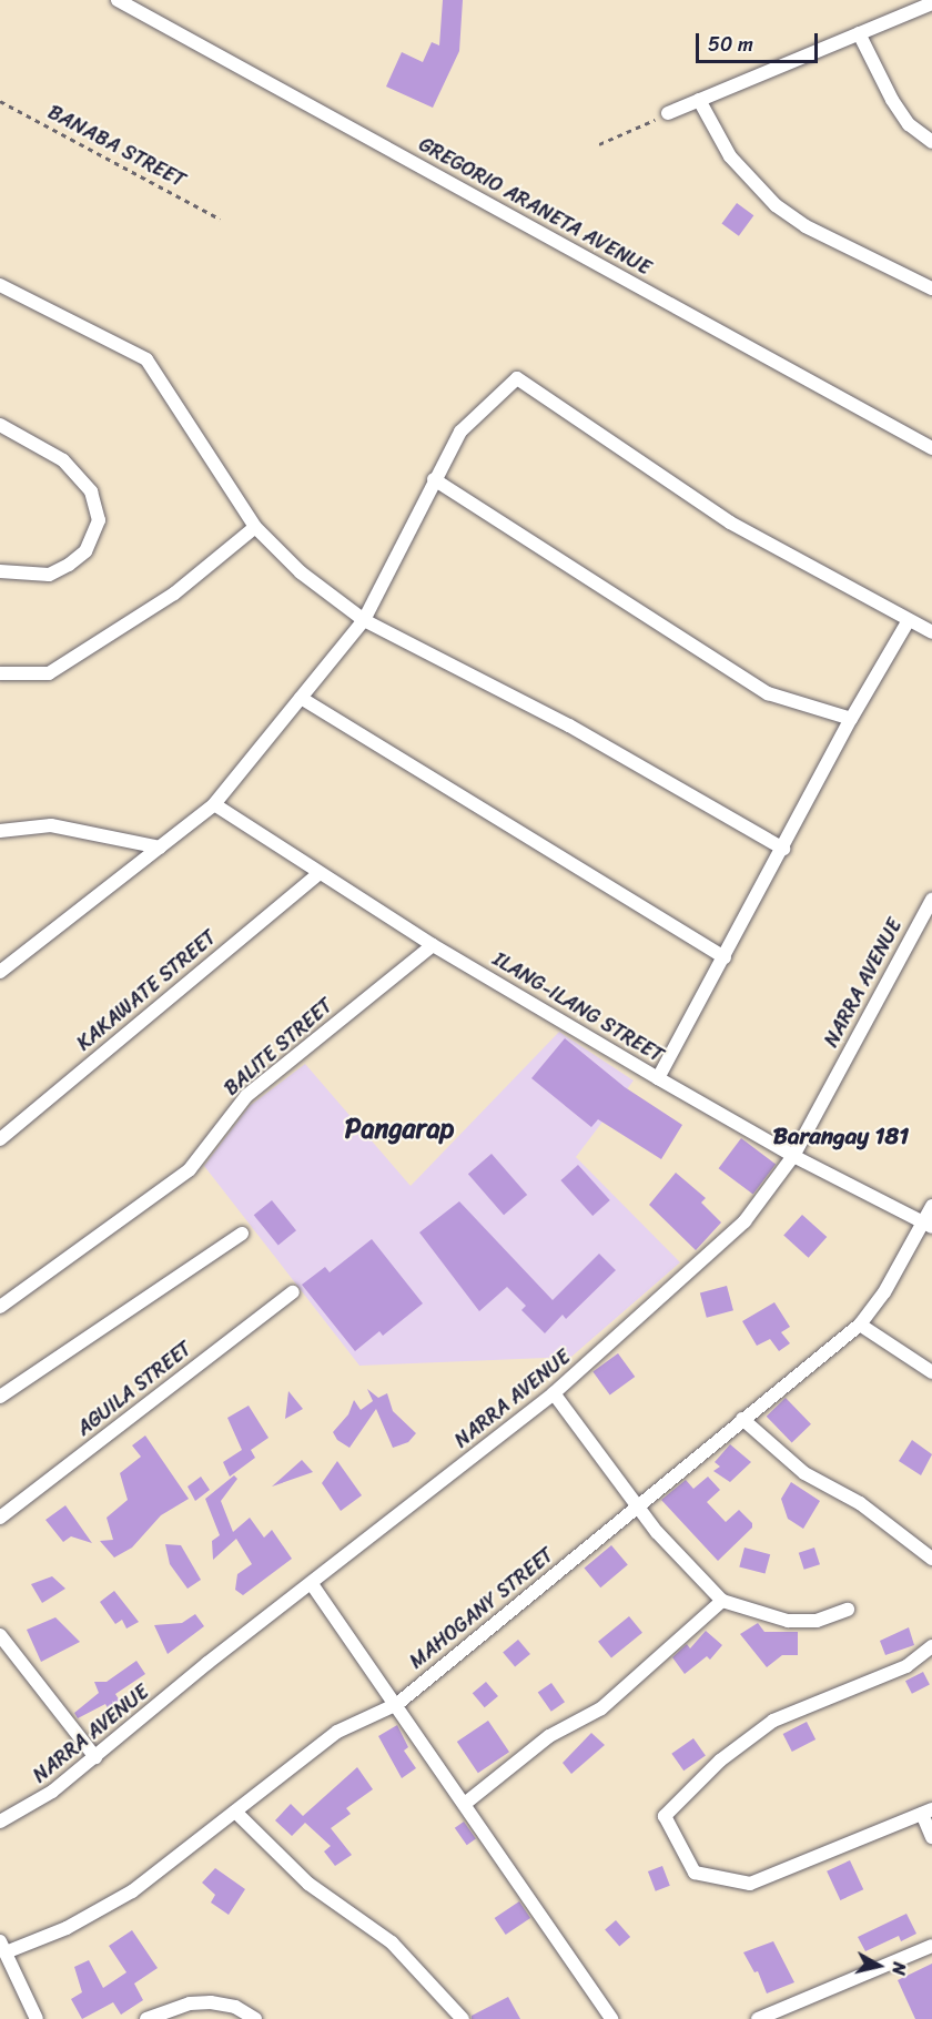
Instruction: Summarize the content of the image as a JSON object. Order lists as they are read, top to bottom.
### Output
{
  "streets": {
    "street": [
      "GREGORIO ARANETA AVENUE",
      "NARRA AVENUE",
      "KAKAWATE STREET",
      "ILANG-ILANG STREET",
      "BALITE STREET",
      "AGUILA STREET",
      "MAHOGANY STREET"
    ],
    "path": ["BANABA STREET"]
  },
  "crossings": [
    ["NARRA AVENUE", "ILANG-ILANG STREET"],
    ["KAKAWATE STREET", "ILANG-ILANG STREET"],
    ["ILANG-ILANG STREET", "BALITE STREET"],
    ["ILANG-ILANG STREET", "MAHOGANY STREET"]
  ],
  "districts": ["Pangarap", "Barangay 181"],
  "scale_bar": "50 m",
  "north": "right"
}
